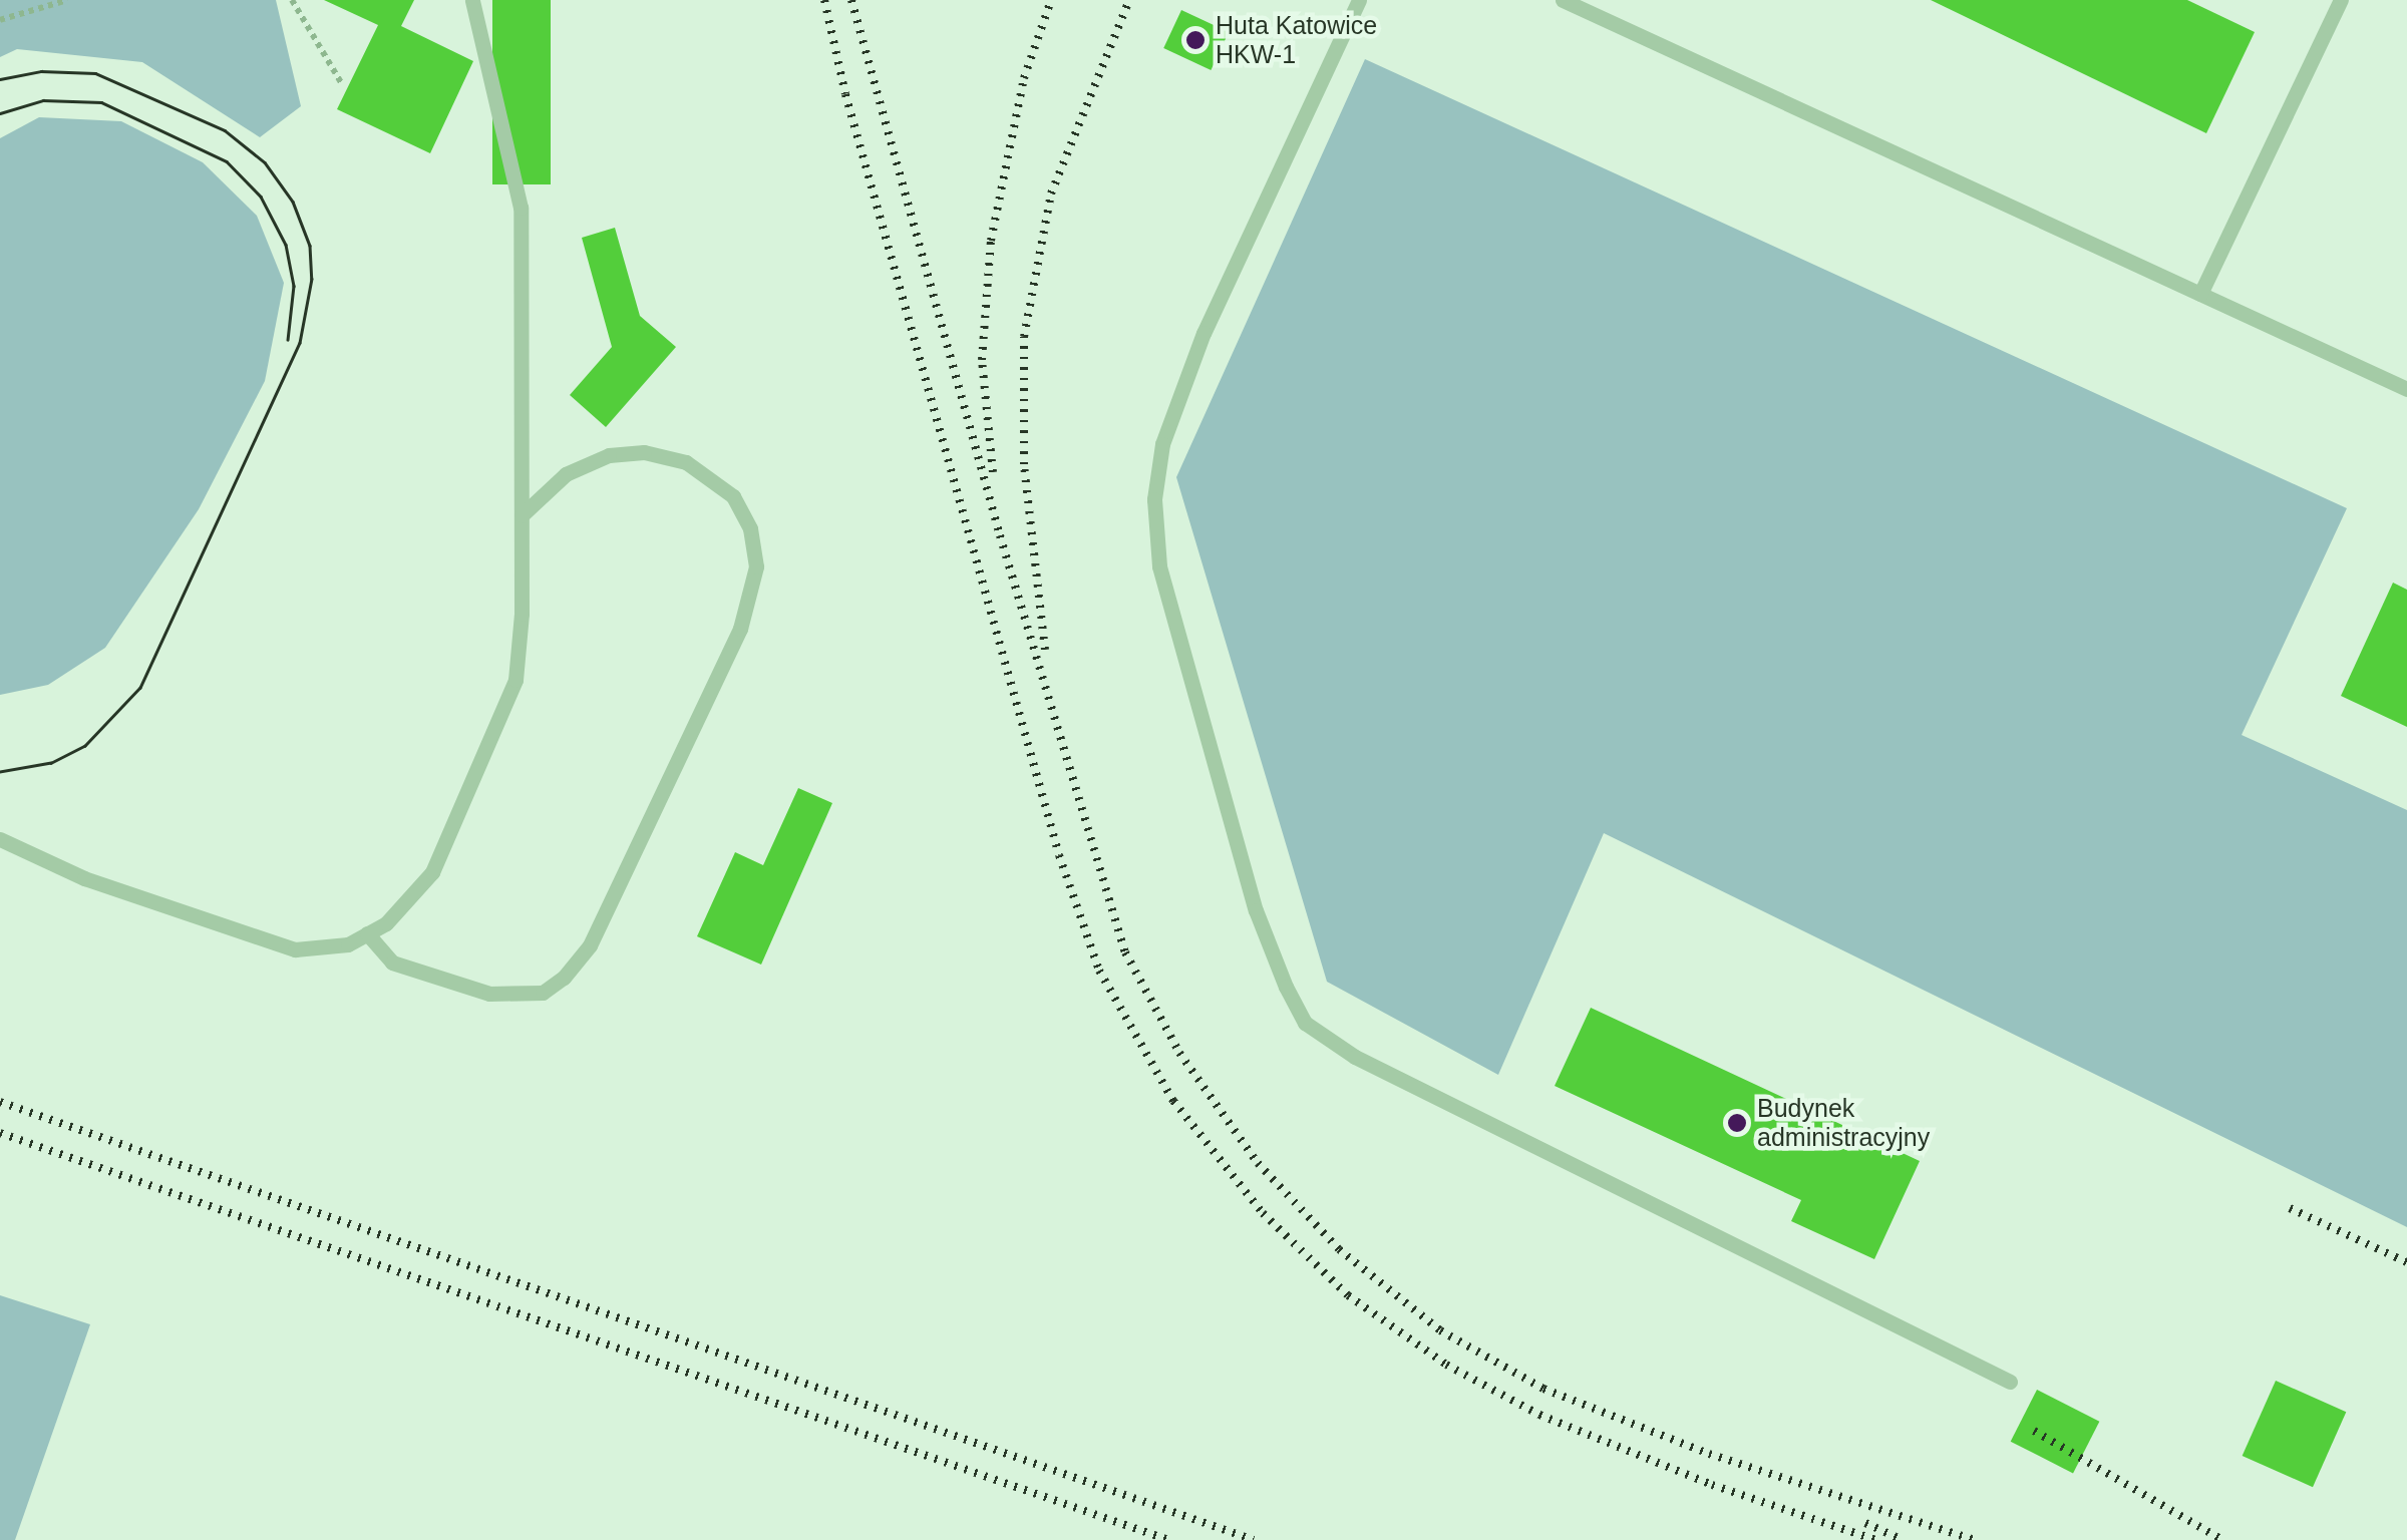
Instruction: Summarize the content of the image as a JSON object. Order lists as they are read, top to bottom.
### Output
{
  "places": ["Huta Katowice HKW-1", "Budynek administracyjny"]
}
